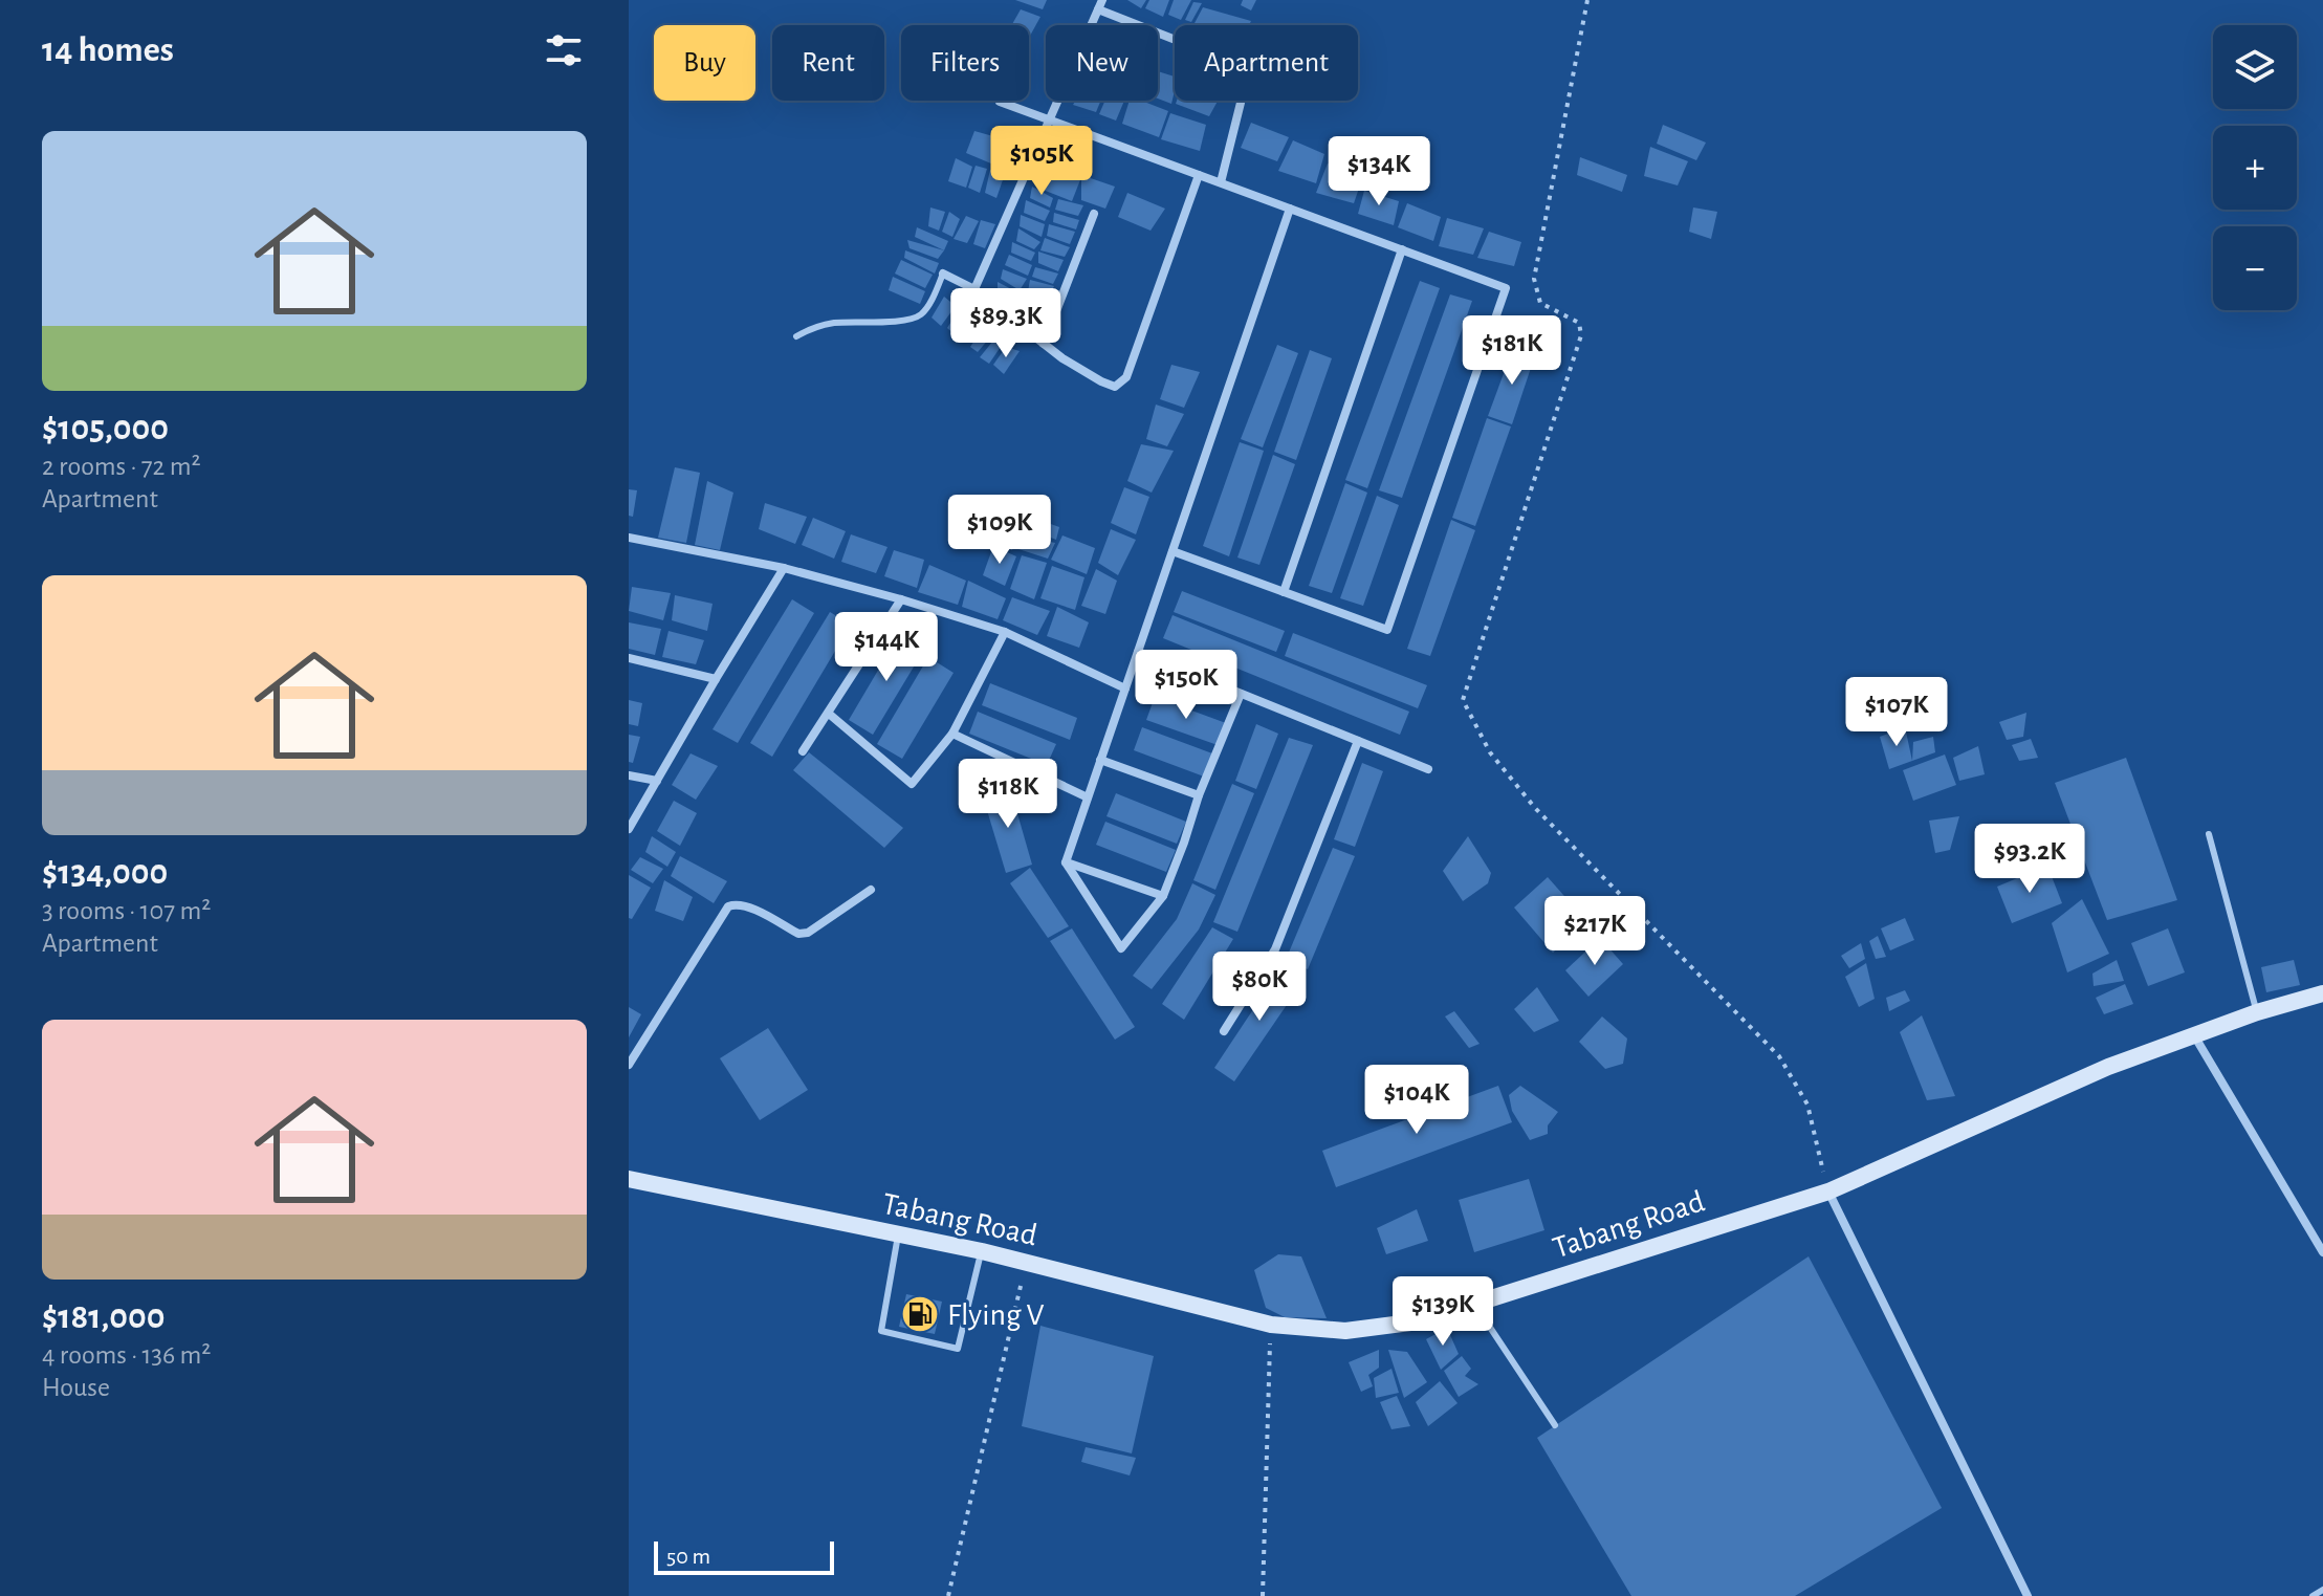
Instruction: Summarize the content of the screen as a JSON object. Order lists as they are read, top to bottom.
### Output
{
  "streets": {
    "main road": ["Tabang Road"]
  },
  "places": {
    "fuel station": ["Flying V"]
  },
  "scale_bar": "50 m",
  "page": {
    "heading": "14 homes",
    "map_buttons": ["+", "−"],
    "chip": [
      "Buy",
      "Rent",
      "Filters",
      "New",
      "Apartment"
    ],
    "list": [
      {
        "name": "$105,000",
        "note": "2 rooms · 72 m² · Apartment"
      },
      {
        "name": "$134,000",
        "note": "3 rooms · 107 m² · Apartment"
      },
      {
        "name": "$181,000",
        "note": "4 rooms · 136 m² · House"
      }
    ],
    "price": [
      "$105K",
      "$134K",
      "$89.3K",
      "$181K",
      "$109K",
      "$144K",
      "$150K",
      "$107K",
      "$118K",
      "$93.2K",
      "$217K",
      "$80K",
      "$104K",
      "$139K"
    ],
    "scale": "50 m"
  }
}
